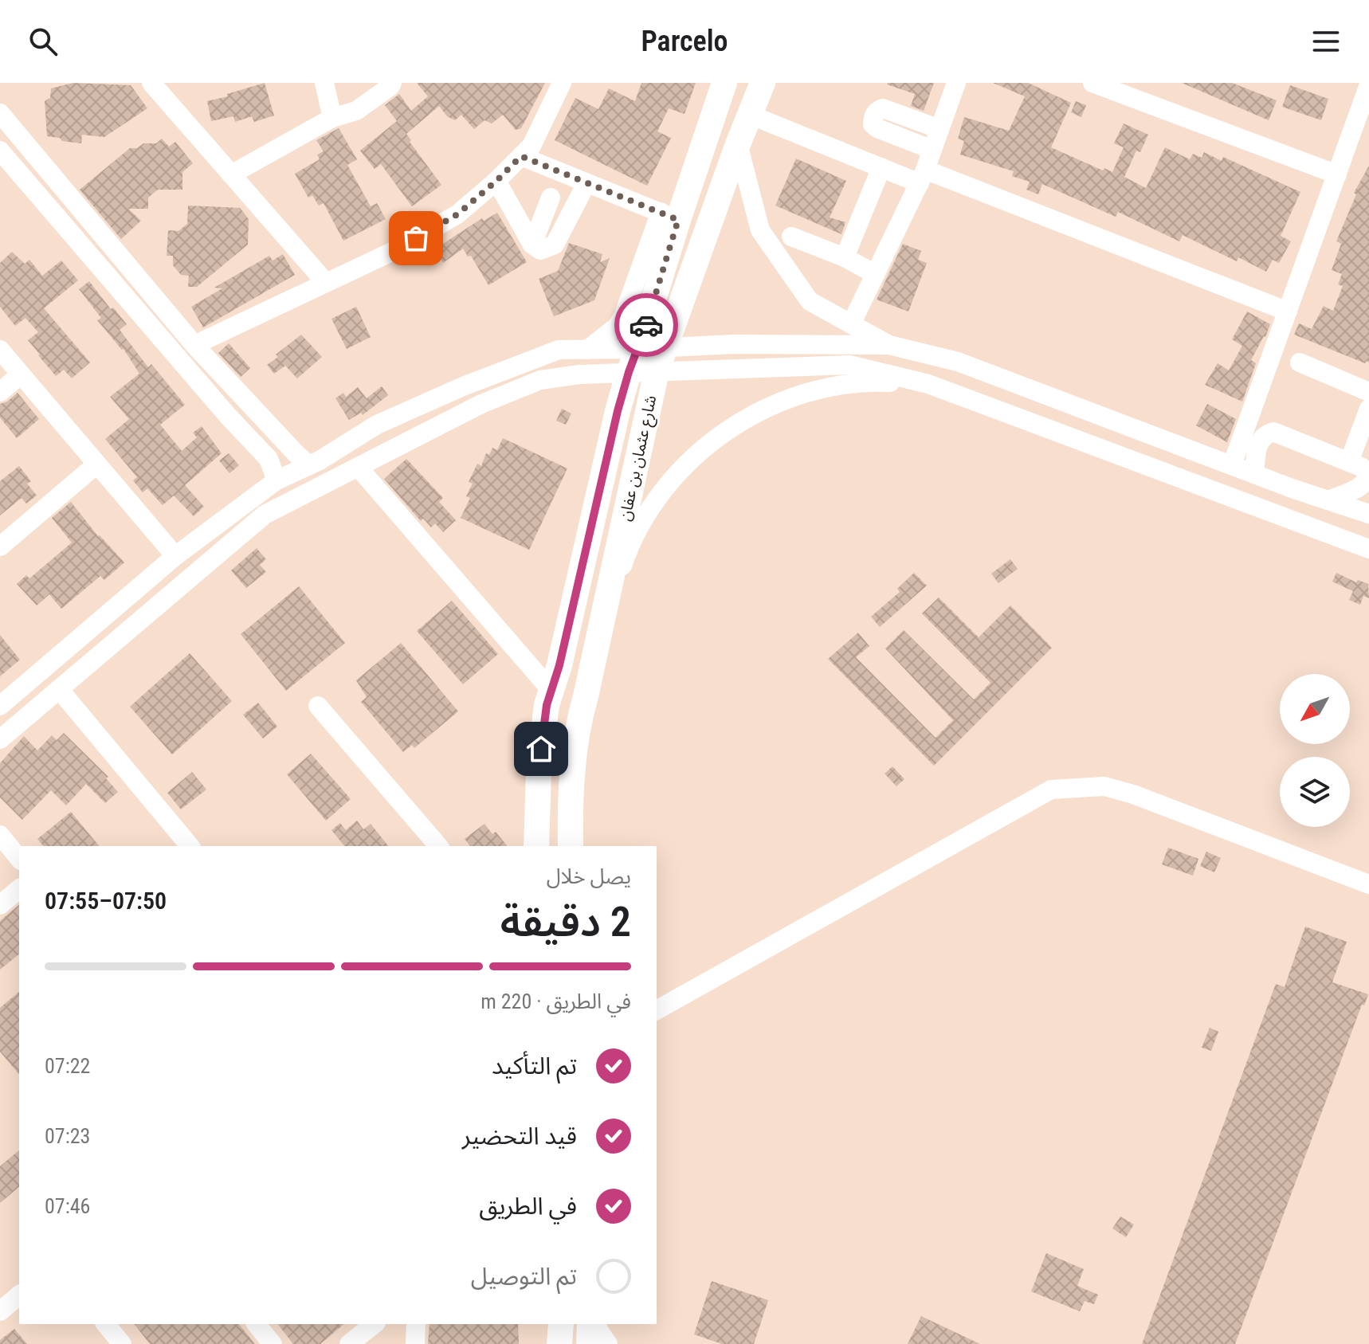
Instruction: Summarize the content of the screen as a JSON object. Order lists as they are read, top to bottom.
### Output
{
  "streets": {
    "main road": ["شارع عثمان بن عفان"]
  },
  "north": "bottom left",
  "page": {
    "header": "Parcelo",
    "heading": ["2 دقيقة", "يصل خلال", "07:50–07:55"],
    "bar": "في الطريق · 220 m",
    "list": [
      ["تم التأكيد", "07:22"],
      ["قيد التحضير", "07:23"],
      ["في الطريق", "07:46"],
      "تم التوصيل"
    ]
  }
}
